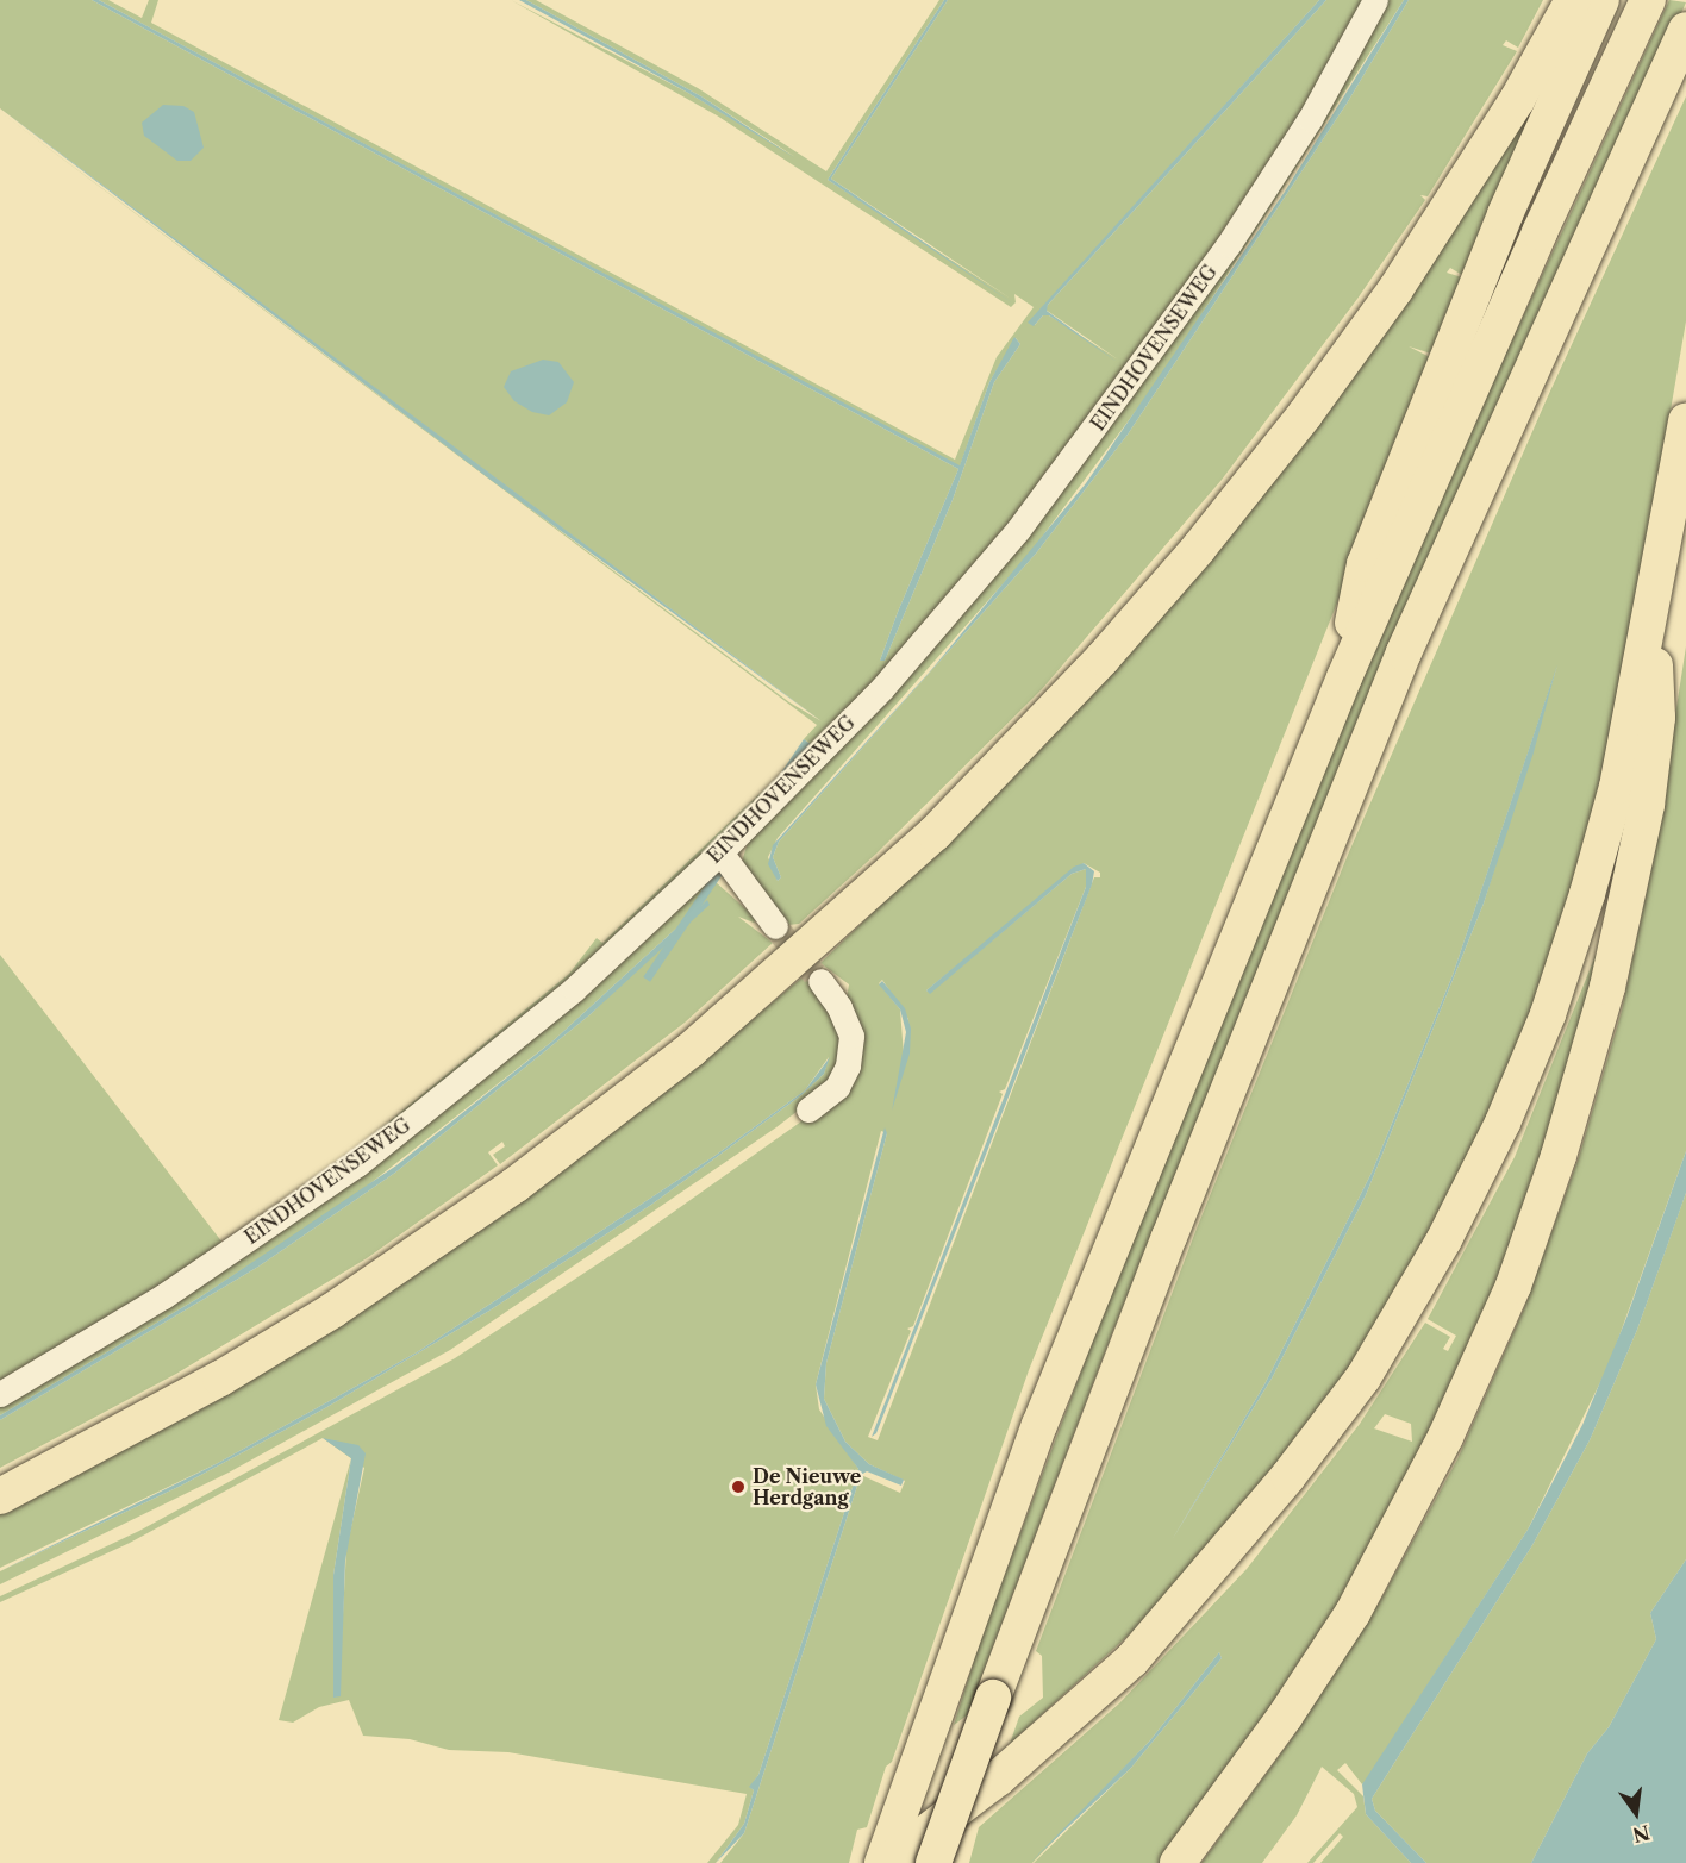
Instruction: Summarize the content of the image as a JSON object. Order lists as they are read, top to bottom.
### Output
{
  "streets": {
    "street": ["EINDHOVENSEWEG"]
  },
  "places": ["De Nieuwe Herdgang"],
  "north": "bottom"
}
